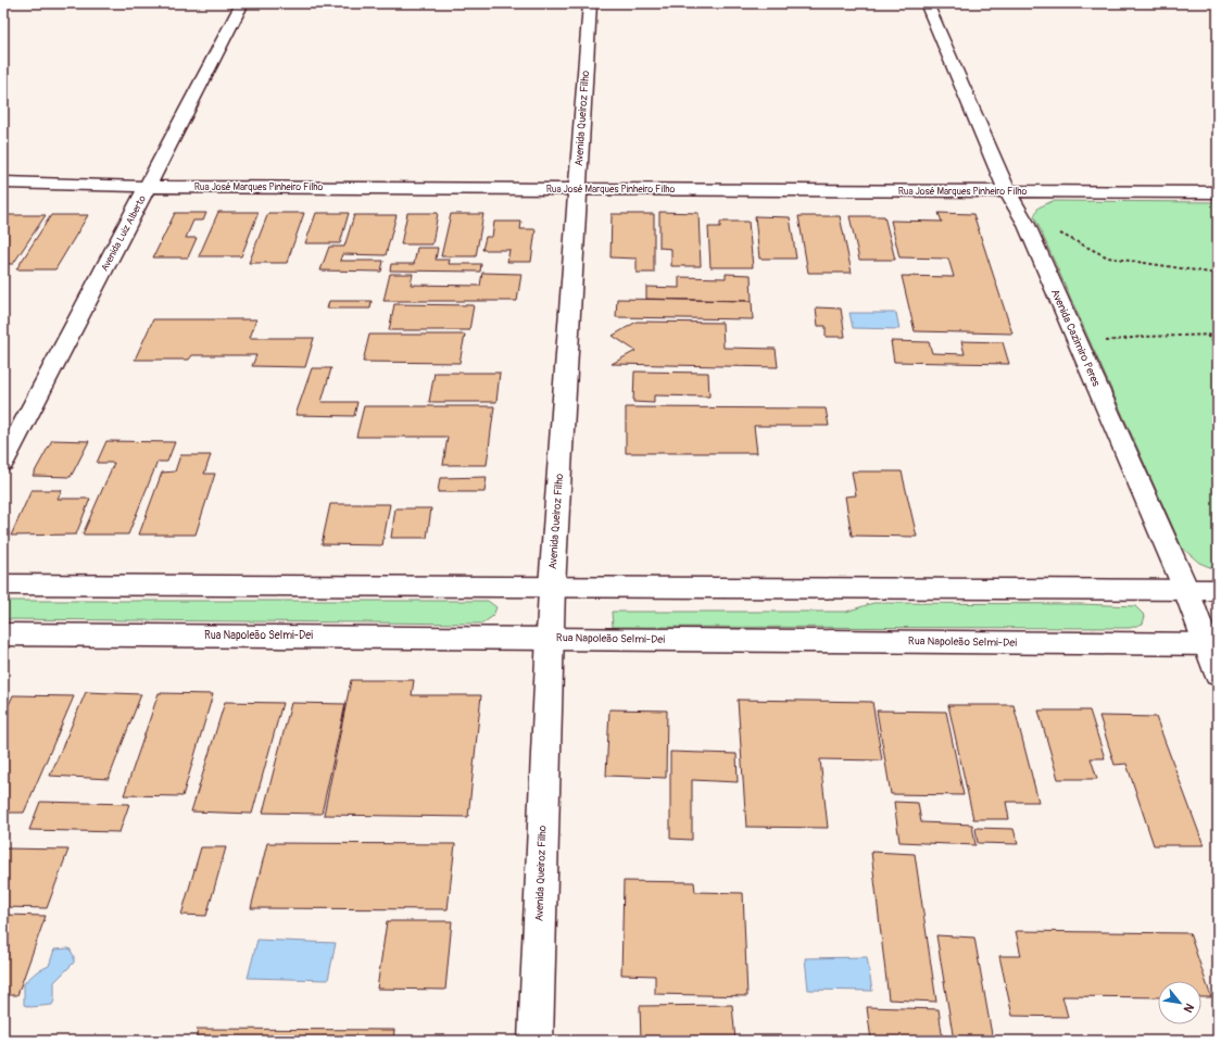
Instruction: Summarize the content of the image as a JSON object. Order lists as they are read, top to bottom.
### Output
{
  "streets": {
    "street": [
      "Avenida Queiroz Filho",
      "Rua José Marques Pinheiro Filho",
      "Avenida Luiz Alberto",
      "Avenida Cazimiro Peres",
      "Rua Napoleão Selmi-Dei"
    ]
  },
  "crossings": [
    ["Avenida Queiroz Filho", "Rua José Marques Pinheiro Filho"],
    ["Avenida Queiroz Filho", "Rua Napoleão Selmi-Dei"],
    ["Rua José Marques Pinheiro Filho", "Avenida Luiz Alberto"],
    ["Rua José Marques Pinheiro Filho", "Avenida Cazimiro Peres"],
    ["Avenida Cazimiro Peres", "Rua Napoleão Selmi-Dei"]
  ],
  "north": "bottom right"
}
